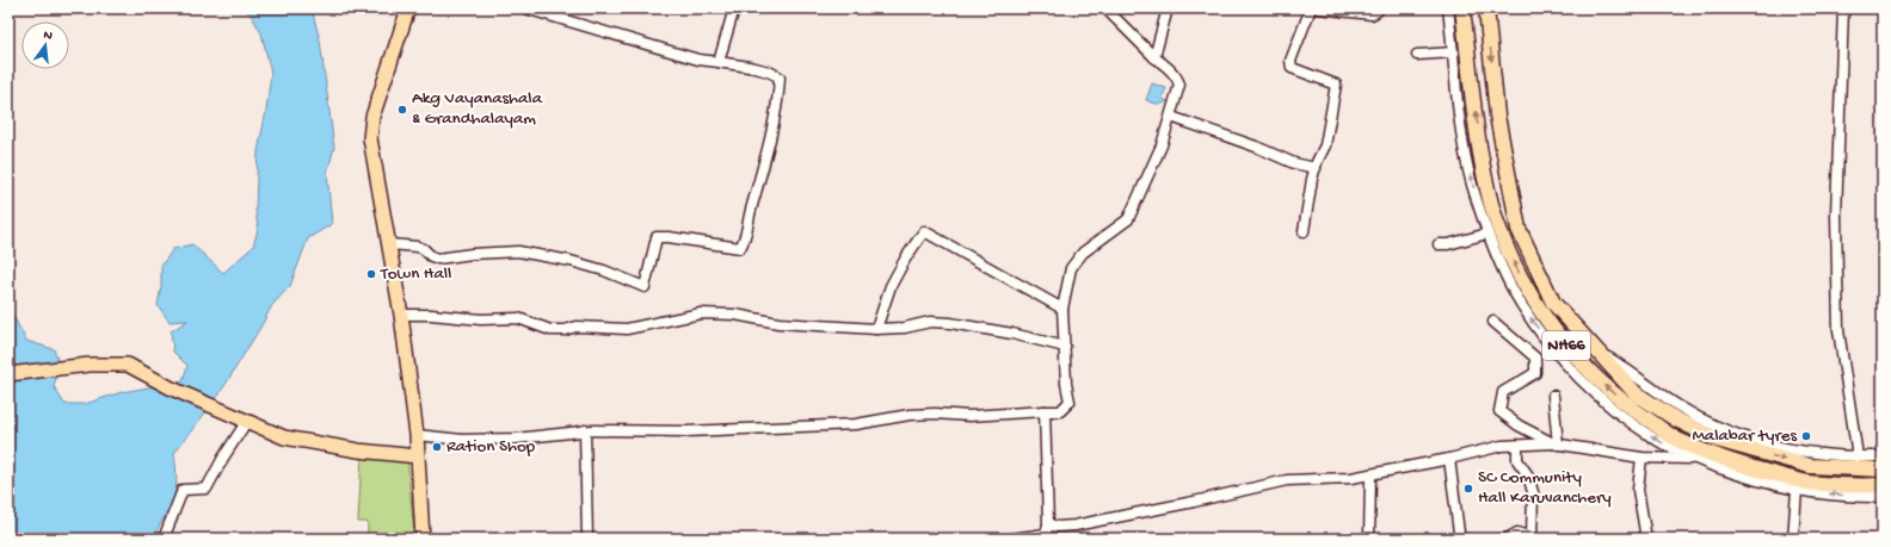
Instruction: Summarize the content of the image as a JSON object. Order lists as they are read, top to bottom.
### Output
{
  "streets": {
    "highway": ["NH66"]
  },
  "places": [
    "Akg Vayanashala & Grandhalayam",
    "Town Hall",
    "Malabar tyres",
    "Ration Shop",
    "SC Community Hall Karuvanchery"
  ],
  "north": "top"
}
